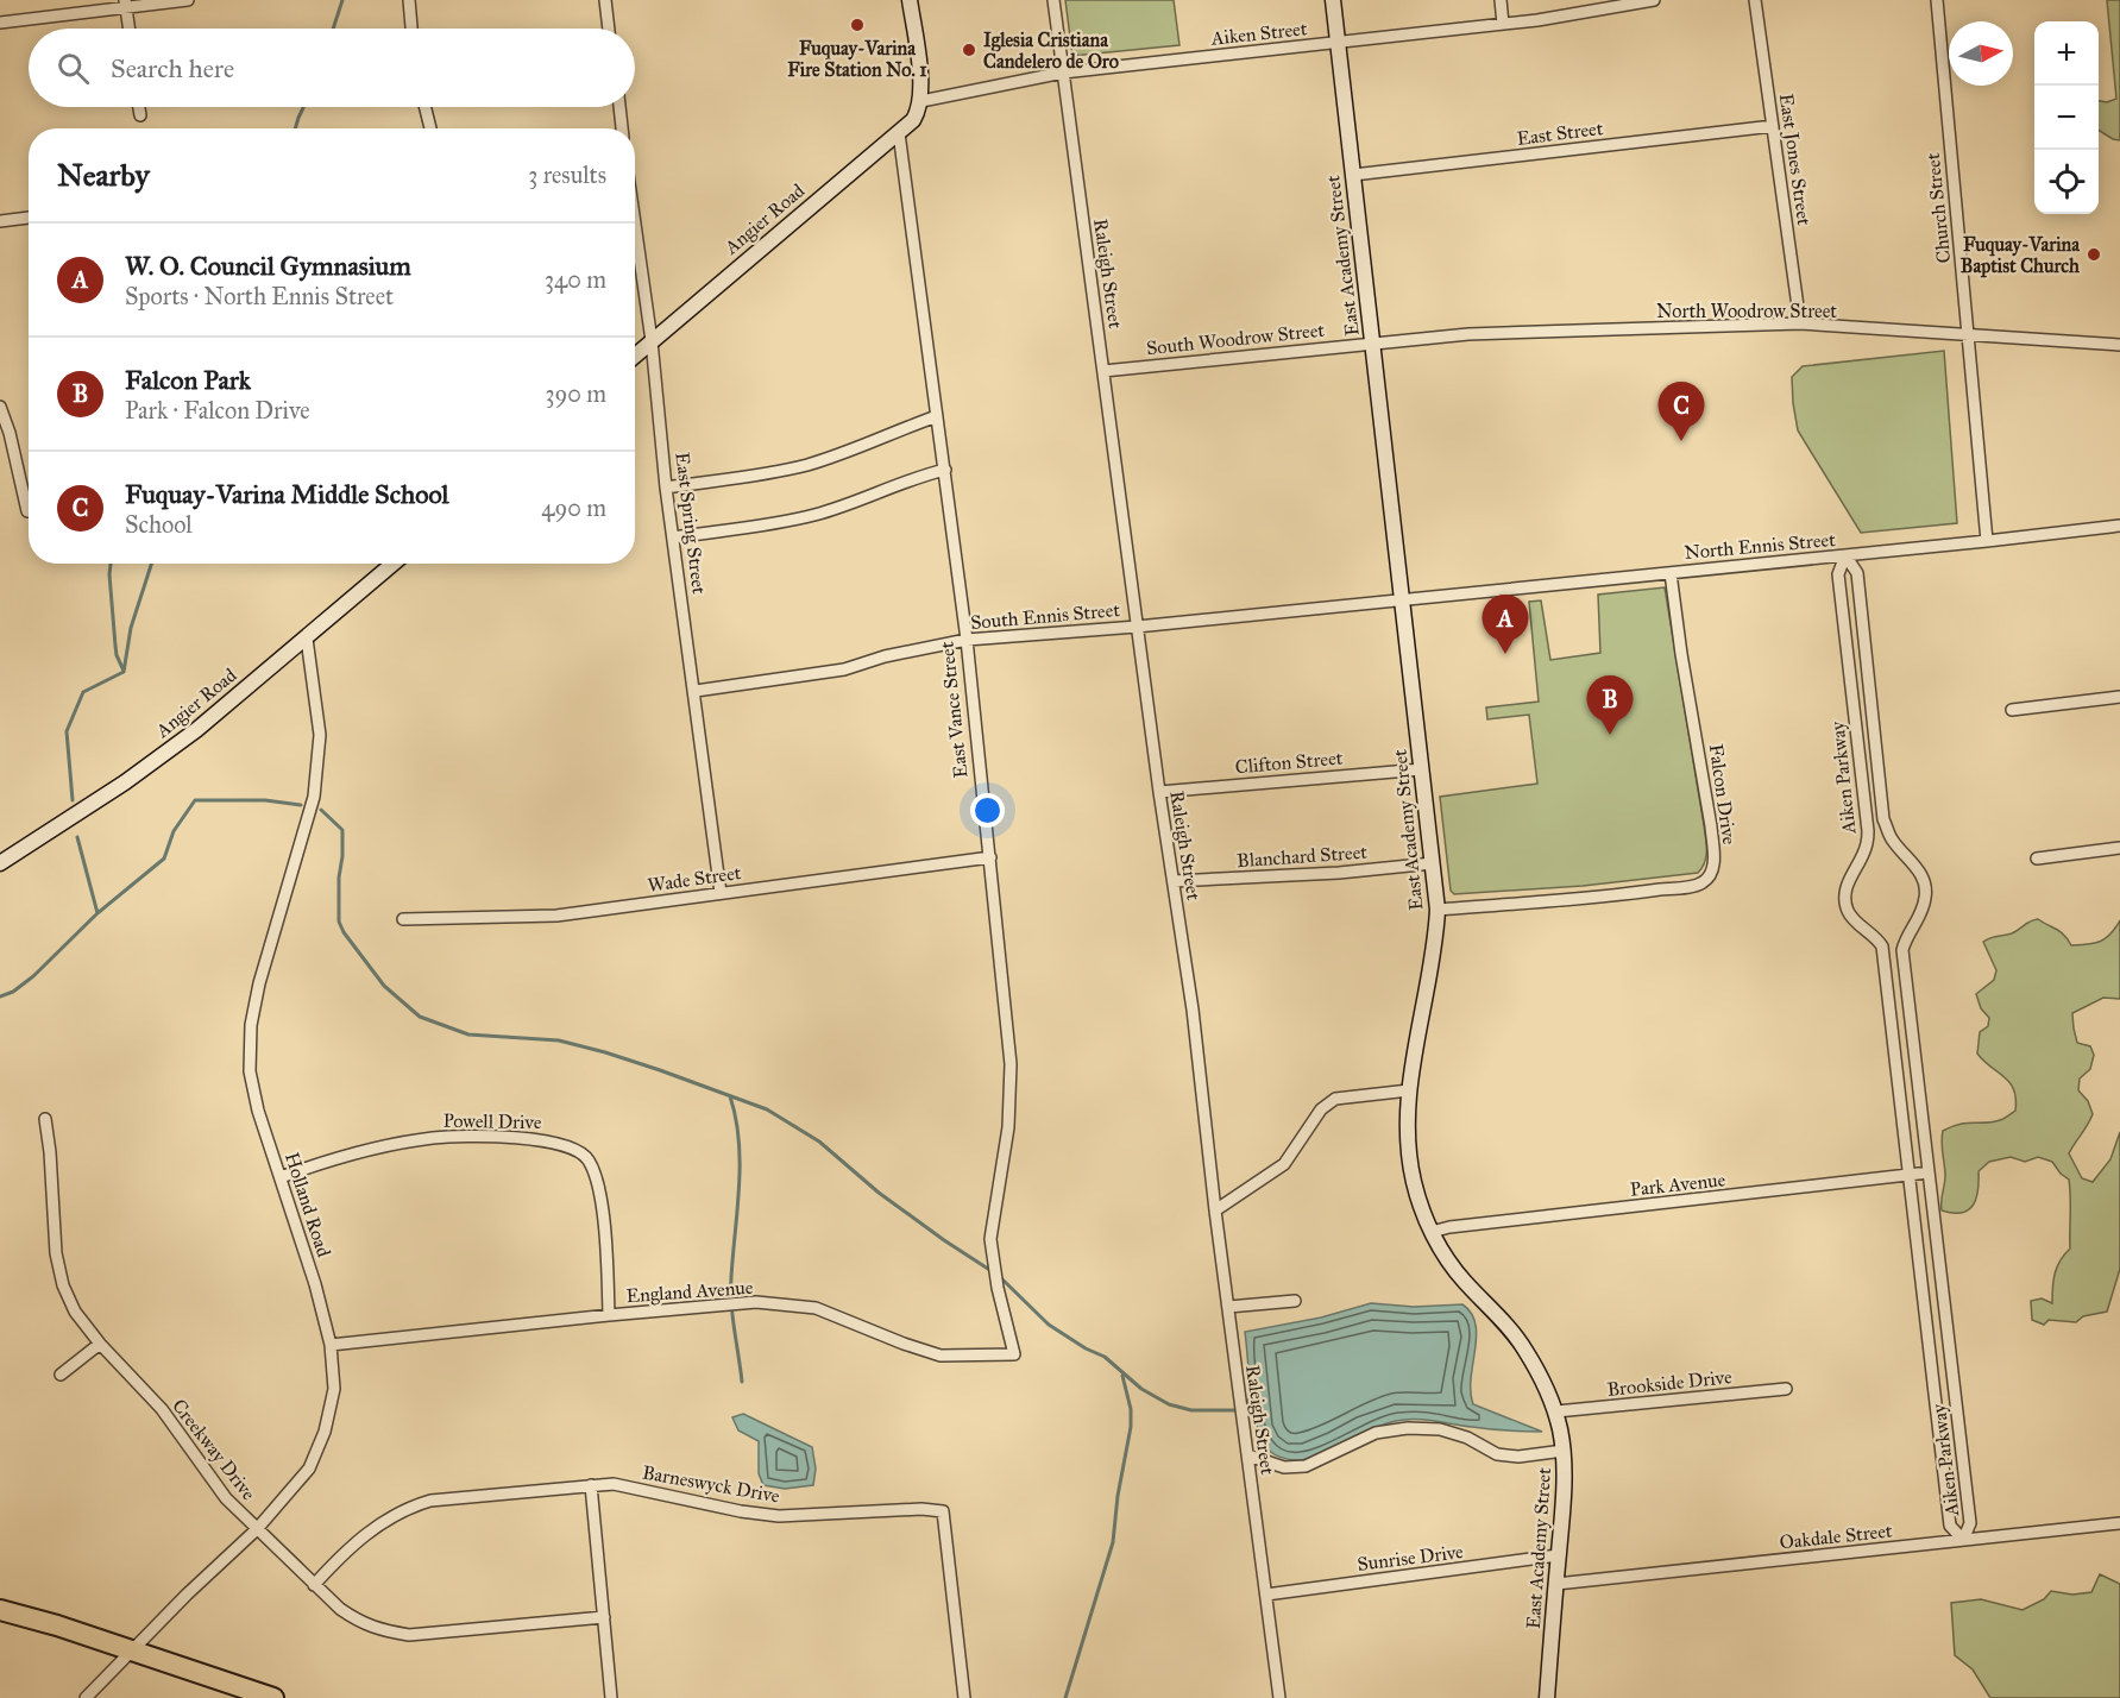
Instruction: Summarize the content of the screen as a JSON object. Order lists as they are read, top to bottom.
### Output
{
  "streets": {
    "street": [
      "Aiken Street",
      "East Street",
      "East Jones Street",
      "Church Street",
      "Angier Road",
      "East Academy Street",
      "Raleigh Street",
      "North Woodrow Street",
      "South Woodrow Street",
      "East Spring Street",
      "North Ennis Street",
      "South Ennis Street",
      "East Vance Street",
      "Clifton Street",
      "Aiken Parkway",
      "Falcon Drive",
      "Blanchard Street",
      "Wade Street",
      "Powell Drive",
      "Park Avenue",
      "Holland Road",
      "England Avenue",
      "Brookside Drive",
      "Creekway Drive",
      "Barneswyck Drive",
      "Oakdale Street",
      "Sunrise Drive"
    ]
  },
  "crossings": [
    ["Aiken Street", "Angier Road"],
    ["Aiken Street", "East Academy Street"],
    ["Aiken Street", "Raleigh Street"],
    ["East Street", "East Jones Street"],
    ["East Street", "East Academy Street"],
    ["East Jones Street", "North Woodrow Street"],
    ["Church Street", "North Woodrow Street"],
    ["Church Street", "North Ennis Street"],
    ["Angier Road", "East Spring Street"],
    ["Angier Road", "East Vance Street"],
    ["Angier Road", "Holland Road"],
    ["East Academy Street", "North Woodrow Street"],
    ["East Academy Street", "South Woodrow Street"],
    ["East Academy Street", "North Ennis Street"],
    ["East Academy Street", "South Ennis Street"],
    ["East Academy Street", "Clifton Street"],
    ["East Academy Street", "Falcon Drive"],
    ["East Academy Street", "Blanchard Street"],
    ["East Academy Street", "Park Avenue"],
    ["East Academy Street", "Brookside Drive"],
    ["East Academy Street", "Oakdale Street"],
    ["East Academy Street", "Sunrise Drive"],
    ["Raleigh Street", "South Woodrow Street"],
    ["Raleigh Street", "South Ennis Street"],
    ["Raleigh Street", "Clifton Street"],
    ["Raleigh Street", "Blanchard Street"],
    ["Raleigh Street", "Sunrise Drive"],
    ["North Woodrow Street", "South Woodrow Street"],
    ["East Spring Street", "South Ennis Street"],
    ["East Spring Street", "Wade Street"],
    ["North Ennis Street", "South Ennis Street"],
    ["North Ennis Street", "Aiken Parkway"],
    ["North Ennis Street", "Falcon Drive"],
    ["South Ennis Street", "East Vance Street"],
    ["East Vance Street", "Wade Street"],
    ["East Vance Street", "England Avenue"],
    ["Aiken Parkway", "Park Avenue"],
    ["Aiken Parkway", "Oakdale Street"],
    ["Powell Drive", "Holland Road"],
    ["Powell Drive", "England Avenue"],
    ["Holland Road", "England Avenue"],
    ["Holland Road", "Creekway Drive"],
    ["Creekway Drive", "Barneswyck Drive"]
  ],
  "places": ["Fuquay-Varina Fire Station No. 1", "Iglesia Cristiana Candelero de Oro", "Fuquay-Varina Baptist Church"],
  "north": "right",
  "page": {
    "map_buttons": ["+", "−"],
    "search": "Search here",
    "heading": ["Nearby", "3 results"],
    "list": [
      {
        "mark": "A",
        "name": "W. O. Council Gymnasium",
        "note": "Sports · North Ennis Street",
        "value": "340 m"
      },
      {
        "mark": "B",
        "name": "Falcon Park",
        "note": "Park · Falcon Drive",
        "value": "390 m"
      },
      {
        "mark": "C",
        "name": "Fuquay-Varina Middle School",
        "note": "School",
        "value": "490 m"
      }
    ],
    "pins": ["C", "A", "B"]
  }
}
